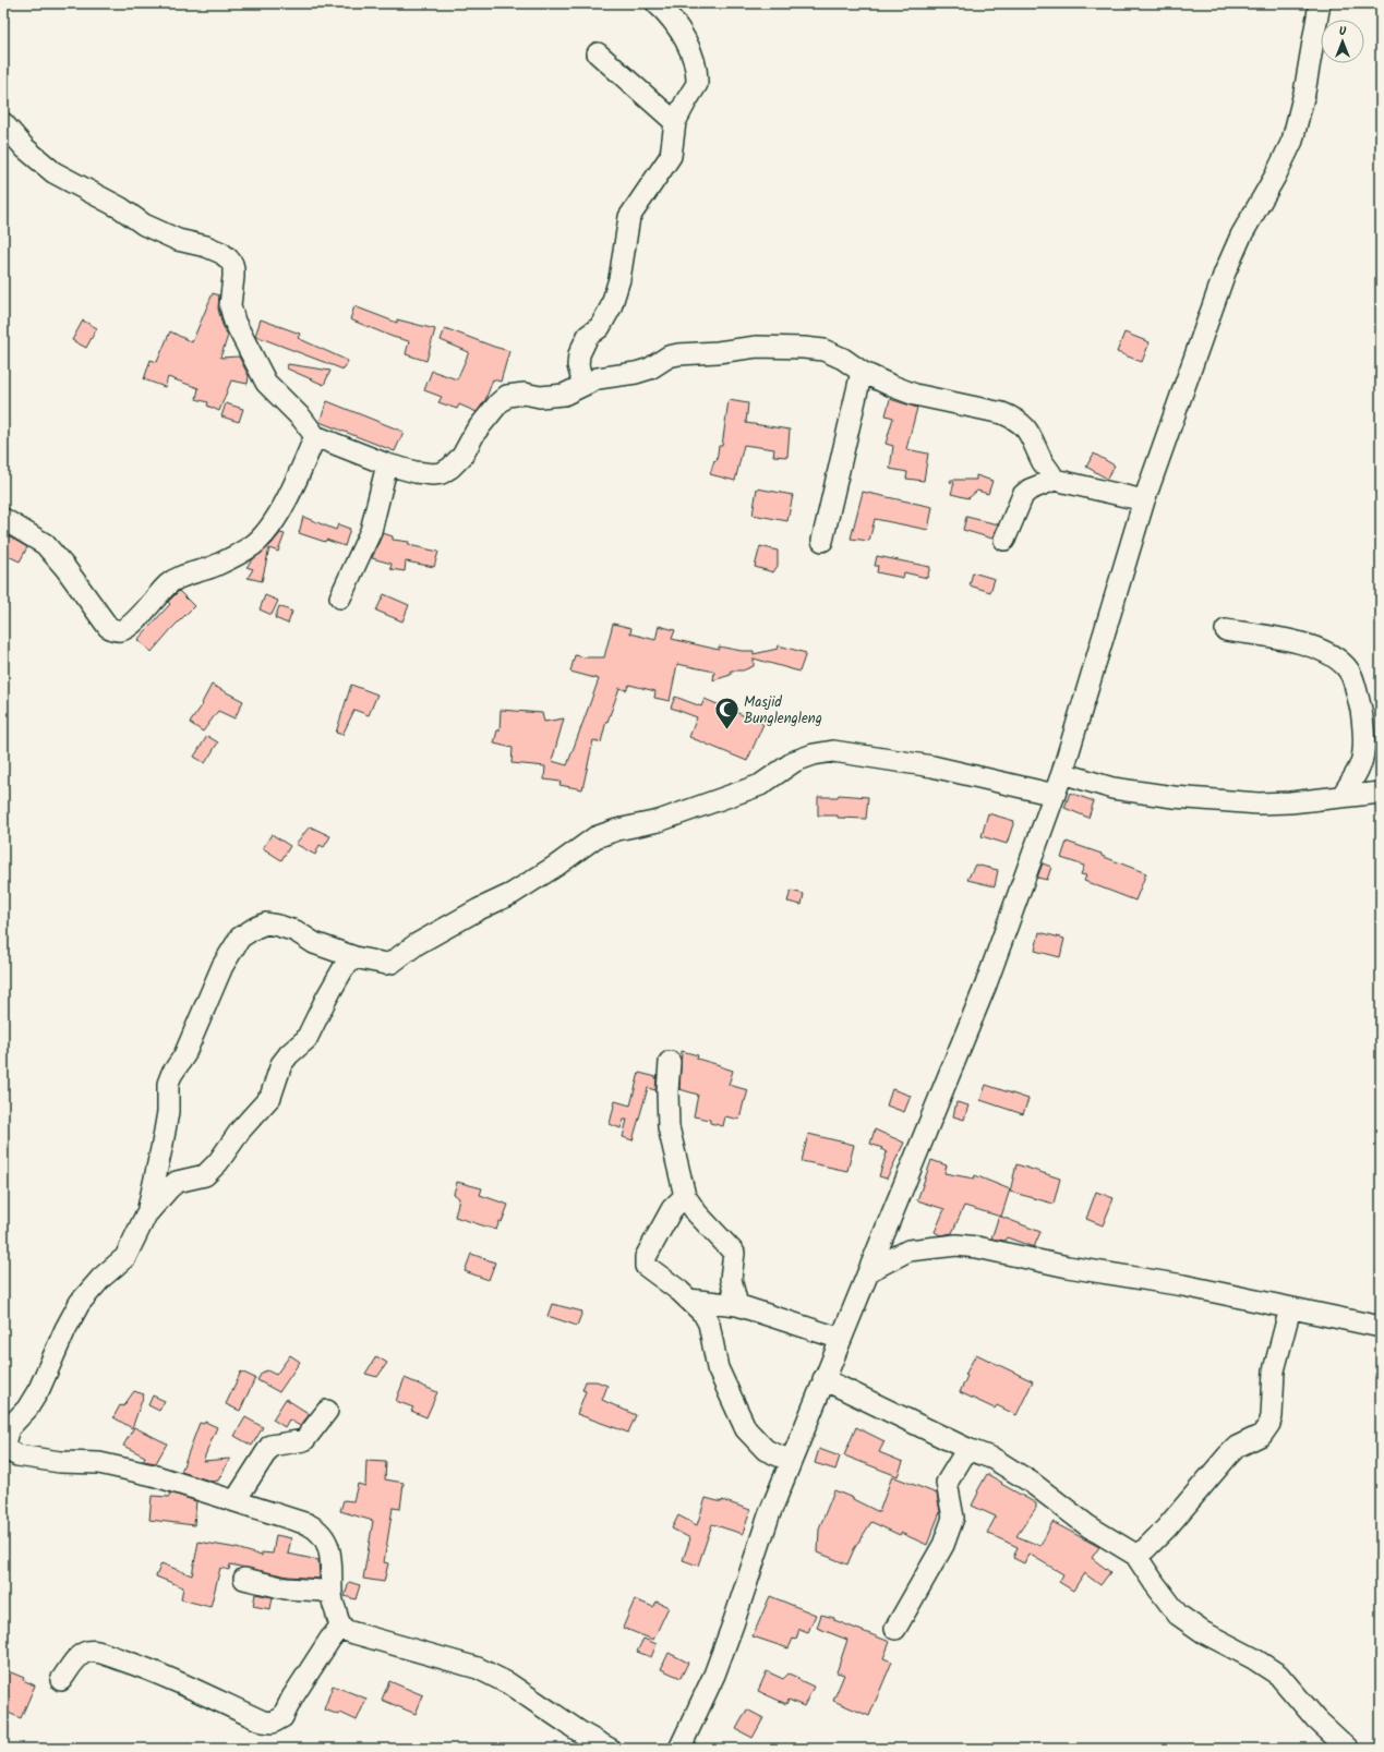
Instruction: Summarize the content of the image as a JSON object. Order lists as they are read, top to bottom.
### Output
{
  "places": {
    "mosque": ["Masjid Bunglengleng"]
  },
  "north": "top"
}
